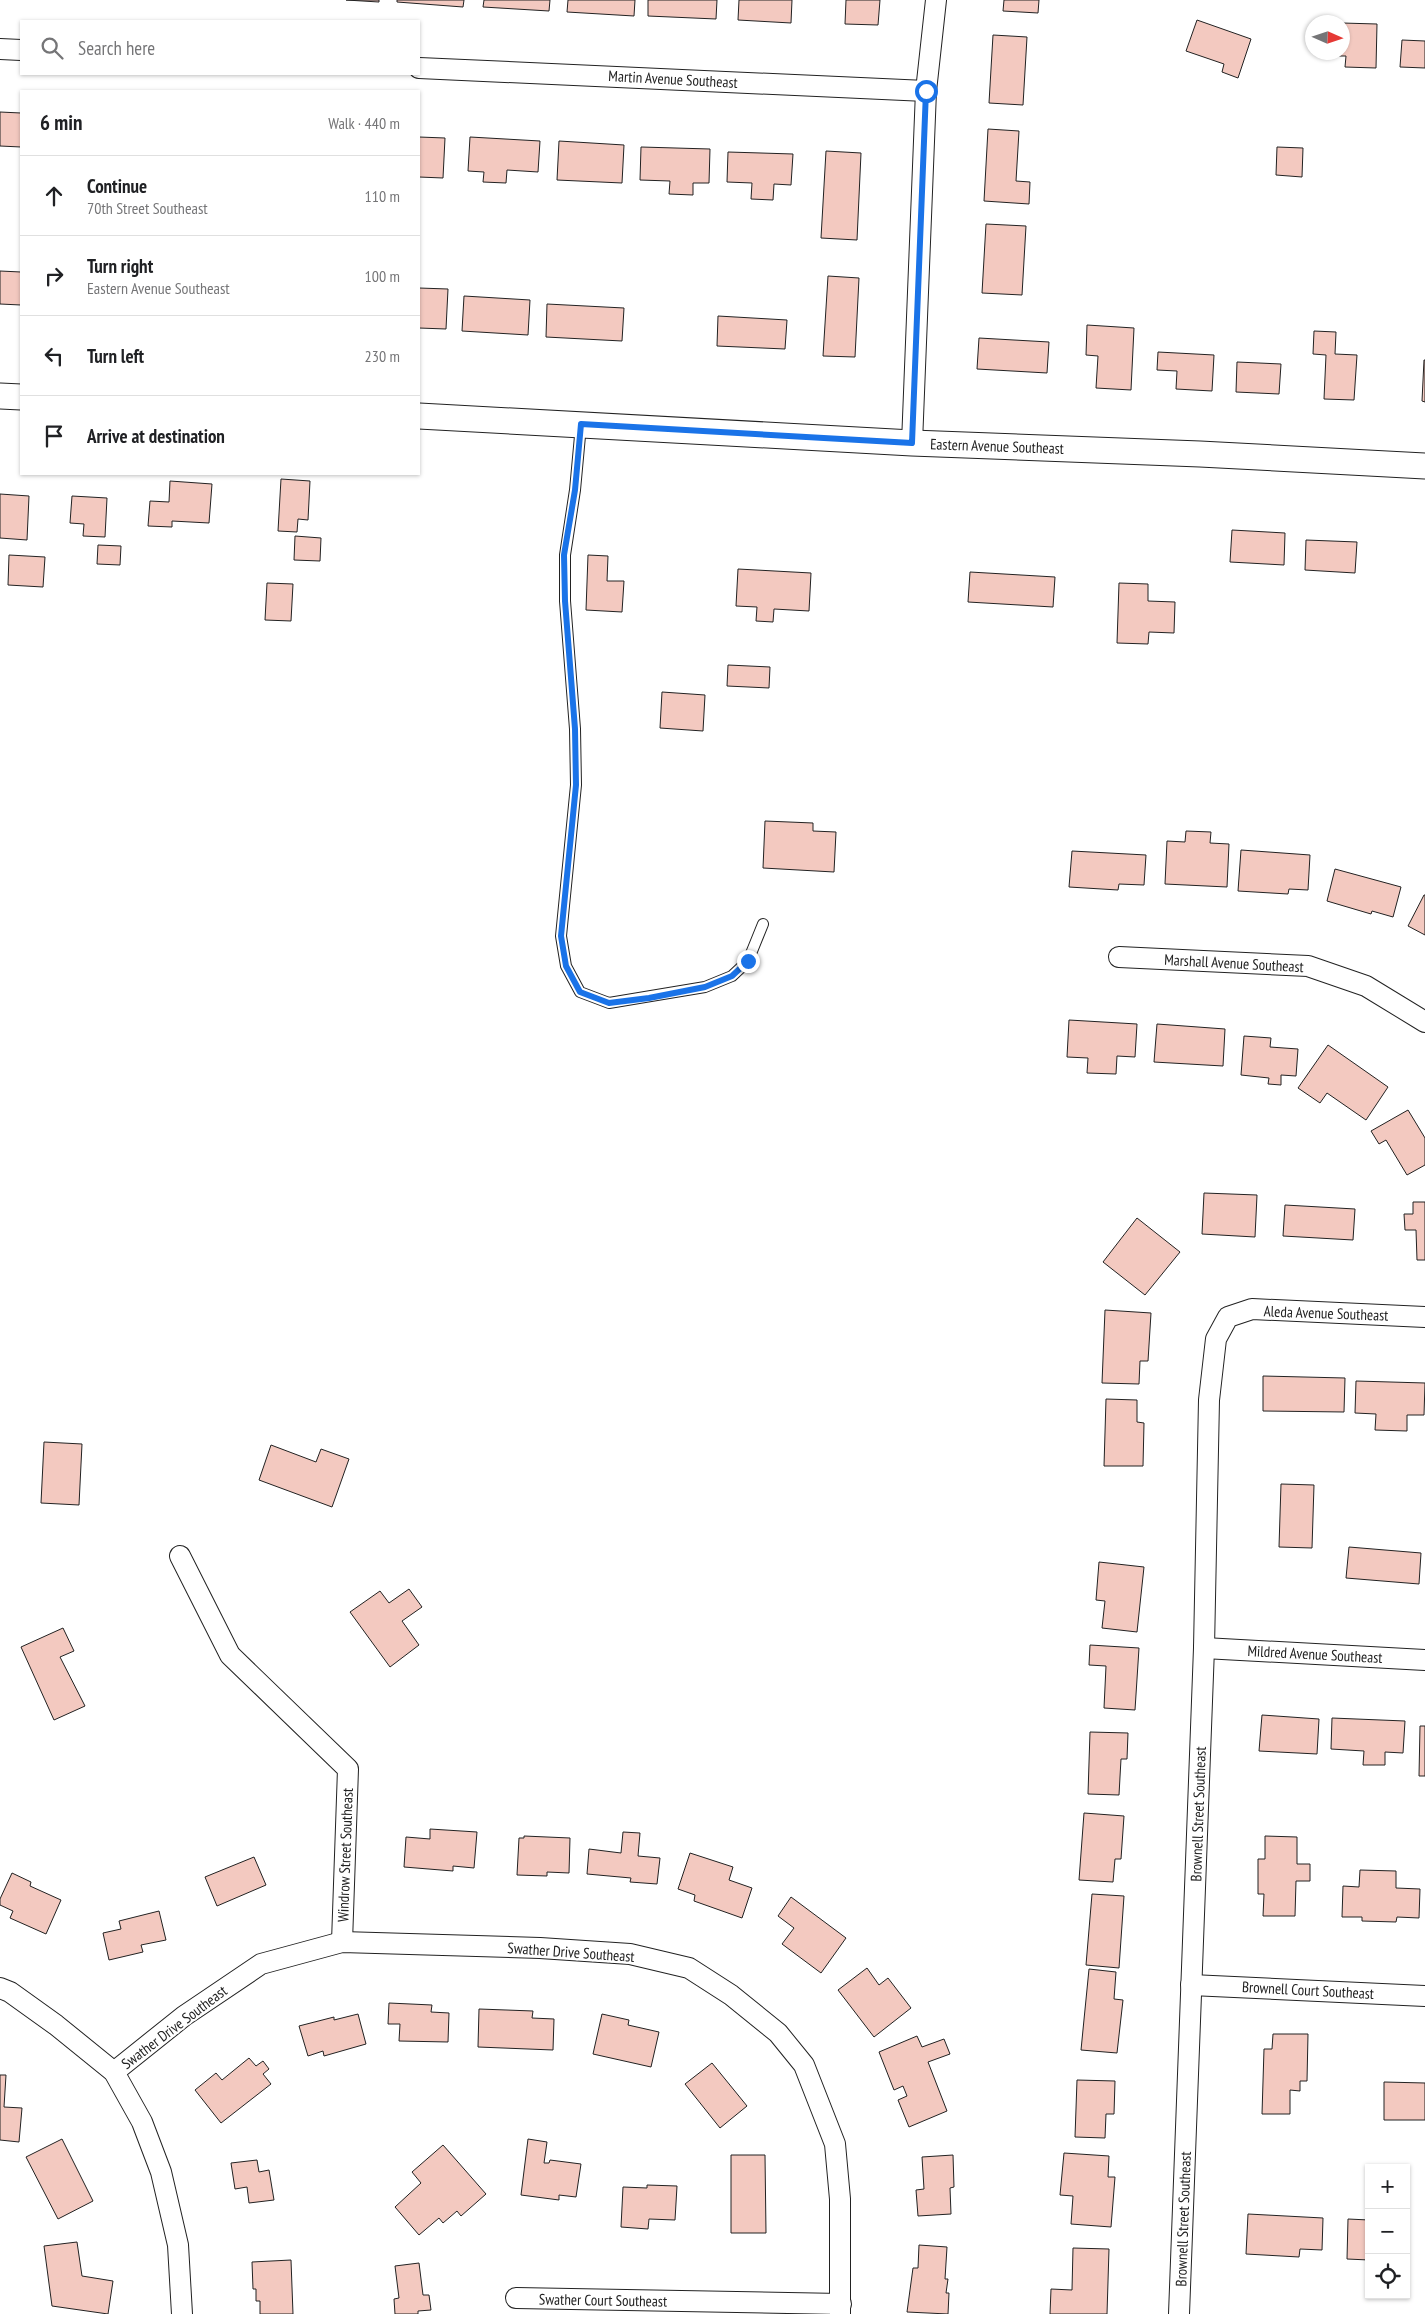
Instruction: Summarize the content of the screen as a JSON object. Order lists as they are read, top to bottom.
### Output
{
  "streets": {
    "street": [
      "Martin Avenue Southeast",
      "Eastern Avenue Southeast",
      "Marshall Avenue Southeast",
      "Aleda Avenue Southeast",
      "Mildred Avenue Southeast",
      "Brownell Street Southeast",
      "Windrow Street Southeast",
      "Swather Drive Southeast",
      "Brownell Court Southeast",
      "Swather Court Southeast"
    ]
  },
  "crossings": [
    ["Aleda Avenue Southeast", "Brownell Street Southeast"],
    ["Mildred Avenue Southeast", "Brownell Street Southeast"],
    ["Brownell Street Southeast", "Brownell Court Southeast"],
    ["Windrow Street Southeast", "Swather Drive Southeast"],
    ["Swather Drive Southeast", "Swather Court Southeast"]
  ],
  "north": "right",
  "page": {
    "search": "Search here",
    "heading": ["6 min", "Walk · 440 m"],
    "list": [
      ["Continue", "70th Street Southeast", "110 m"],
      ["Turn right", "Eastern Avenue Southeast", "100 m"],
      ["Turn left", "230 m"],
      "Arrive at destination"
    ],
    "map_buttons": ["+", "−"]
  }
}
